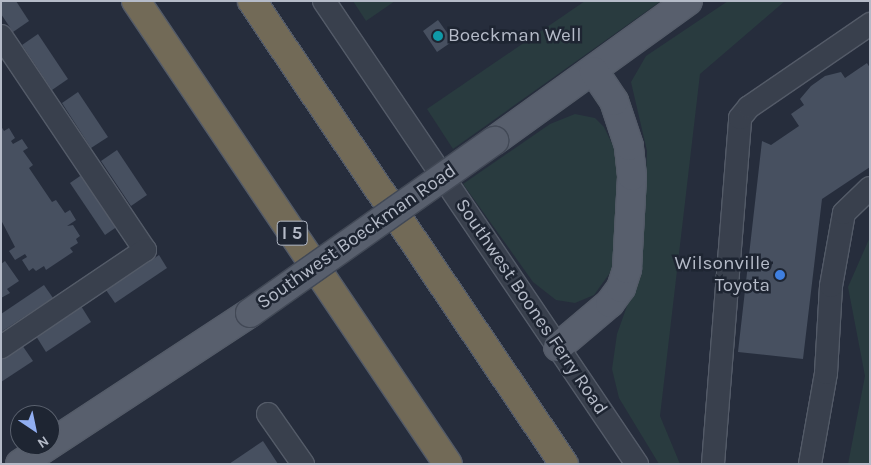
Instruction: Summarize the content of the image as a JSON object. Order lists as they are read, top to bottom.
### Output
{
  "streets": {
    "highway": ["I 5"],
    "main road": ["Southwest Boeckman Road"],
    "street": ["Southwest Boones Ferry Road"]
  },
  "places": ["Boeckman Well", "Wilsonville Toyota"],
  "north": "bottom right"
}
